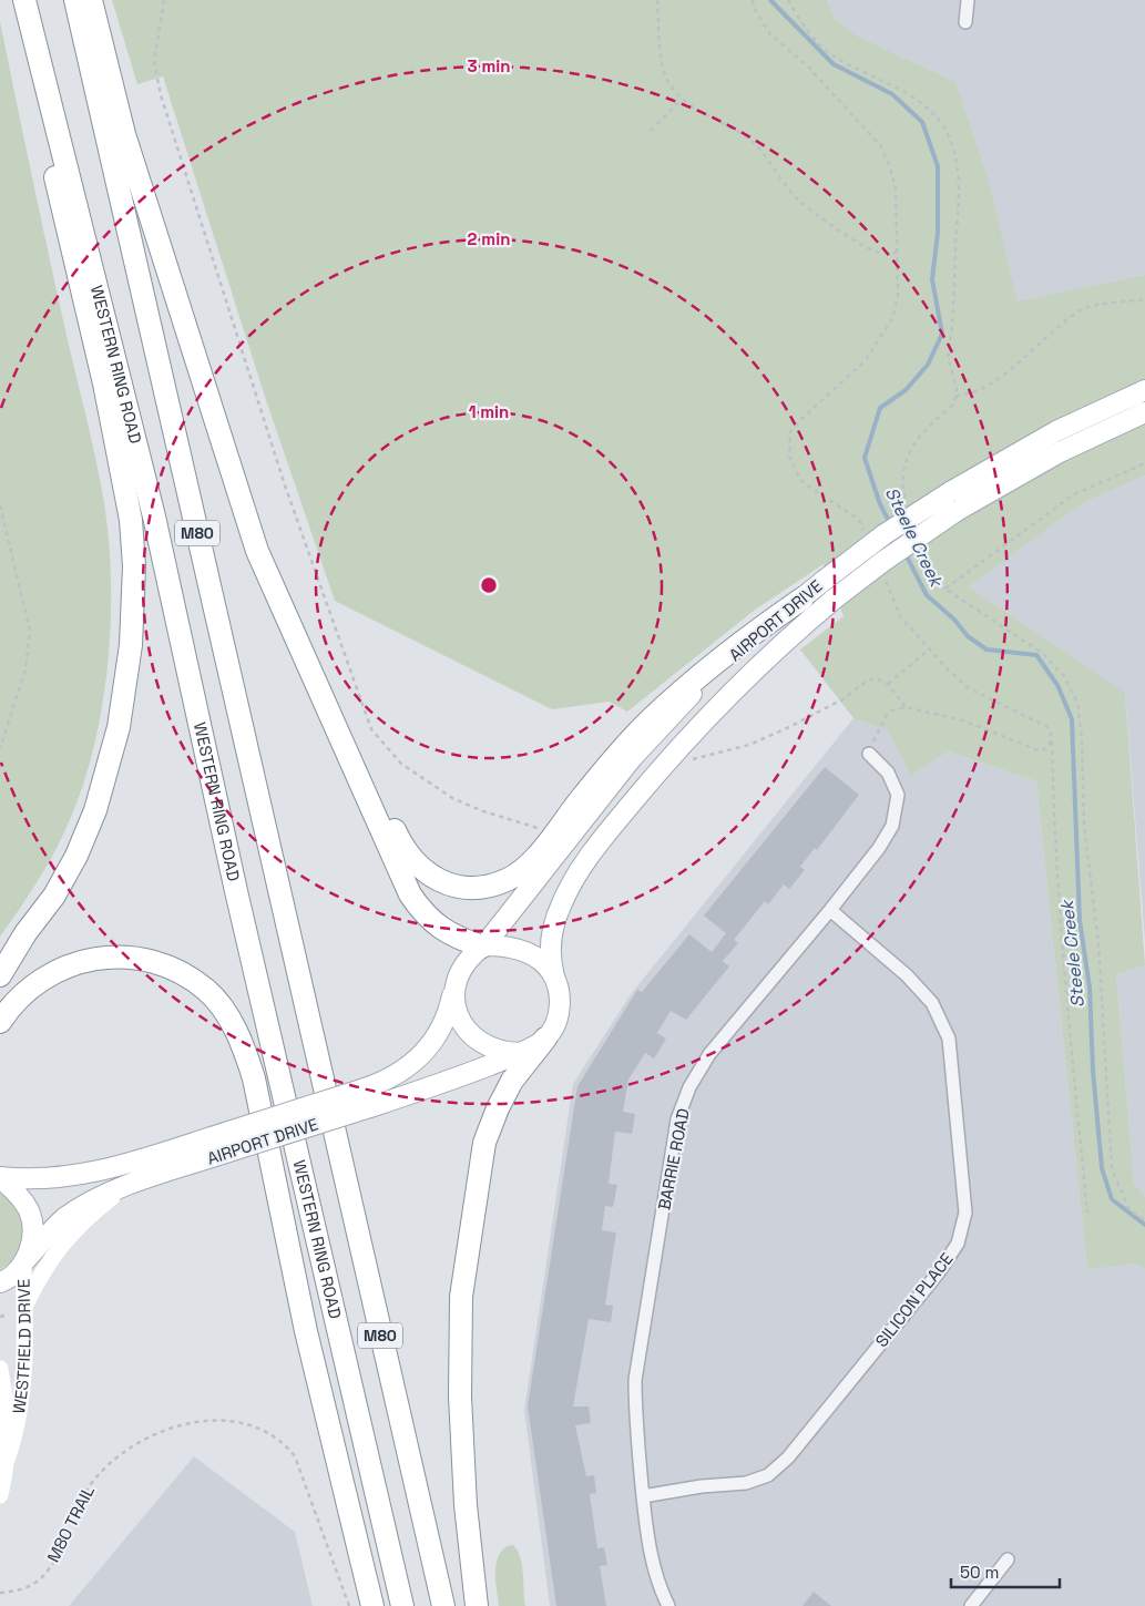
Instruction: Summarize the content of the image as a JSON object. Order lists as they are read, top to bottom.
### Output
{
  "streets": {
    "highway": ["WESTERN RING ROAD", "M80"],
    "main road": ["AIRPORT DRIVE", "WESTFIELD DRIVE"],
    "street": ["BARRIE ROAD", "SILICON PLACE"],
    "path": ["M80 TRAIL"]
  },
  "crossings": [
    ["AIRPORT DRIVE", "WESTFIELD DRIVE"],
    ["BARRIE ROAD", "SILICON PLACE"]
  ],
  "water": ["Steele Creek"],
  "scale_bar": "50 m",
  "rings": ["3 min", "2 min", "1 min"]
}
